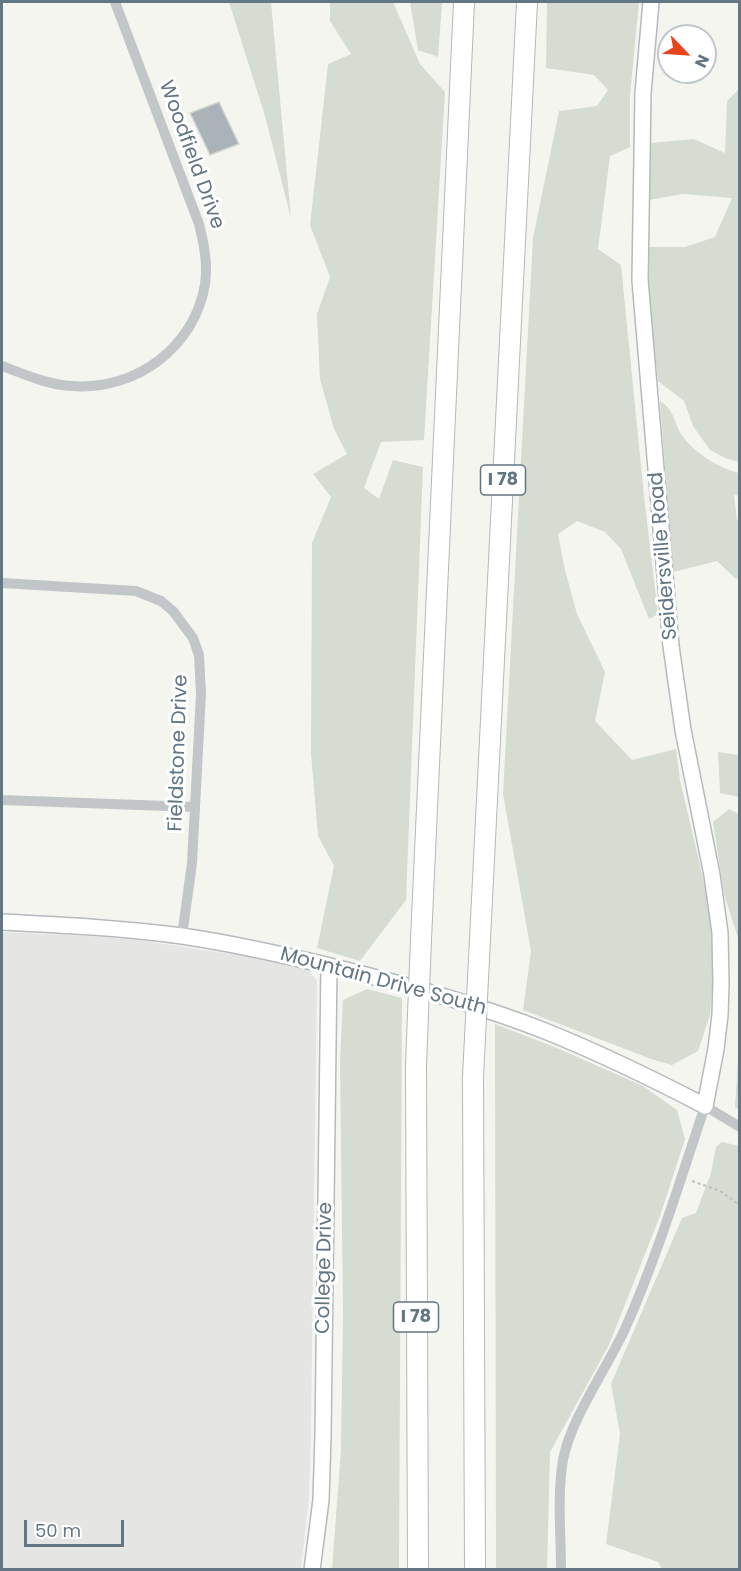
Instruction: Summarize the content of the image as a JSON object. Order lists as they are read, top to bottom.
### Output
{
  "streets": {
    "highway": ["I 78"],
    "street": [
      "Woodfield Drive",
      "Seidersville Road",
      "Fieldstone Drive",
      "Mountain Drive South",
      "College Drive"
    ]
  },
  "crossings": [
    ["Seidersville Road", "Mountain Drive South"],
    ["Fieldstone Drive", "Mountain Drive South"],
    ["Mountain Drive South", "College Drive"]
  ],
  "scale_bar": "50 m",
  "north": "bottom right"
}
